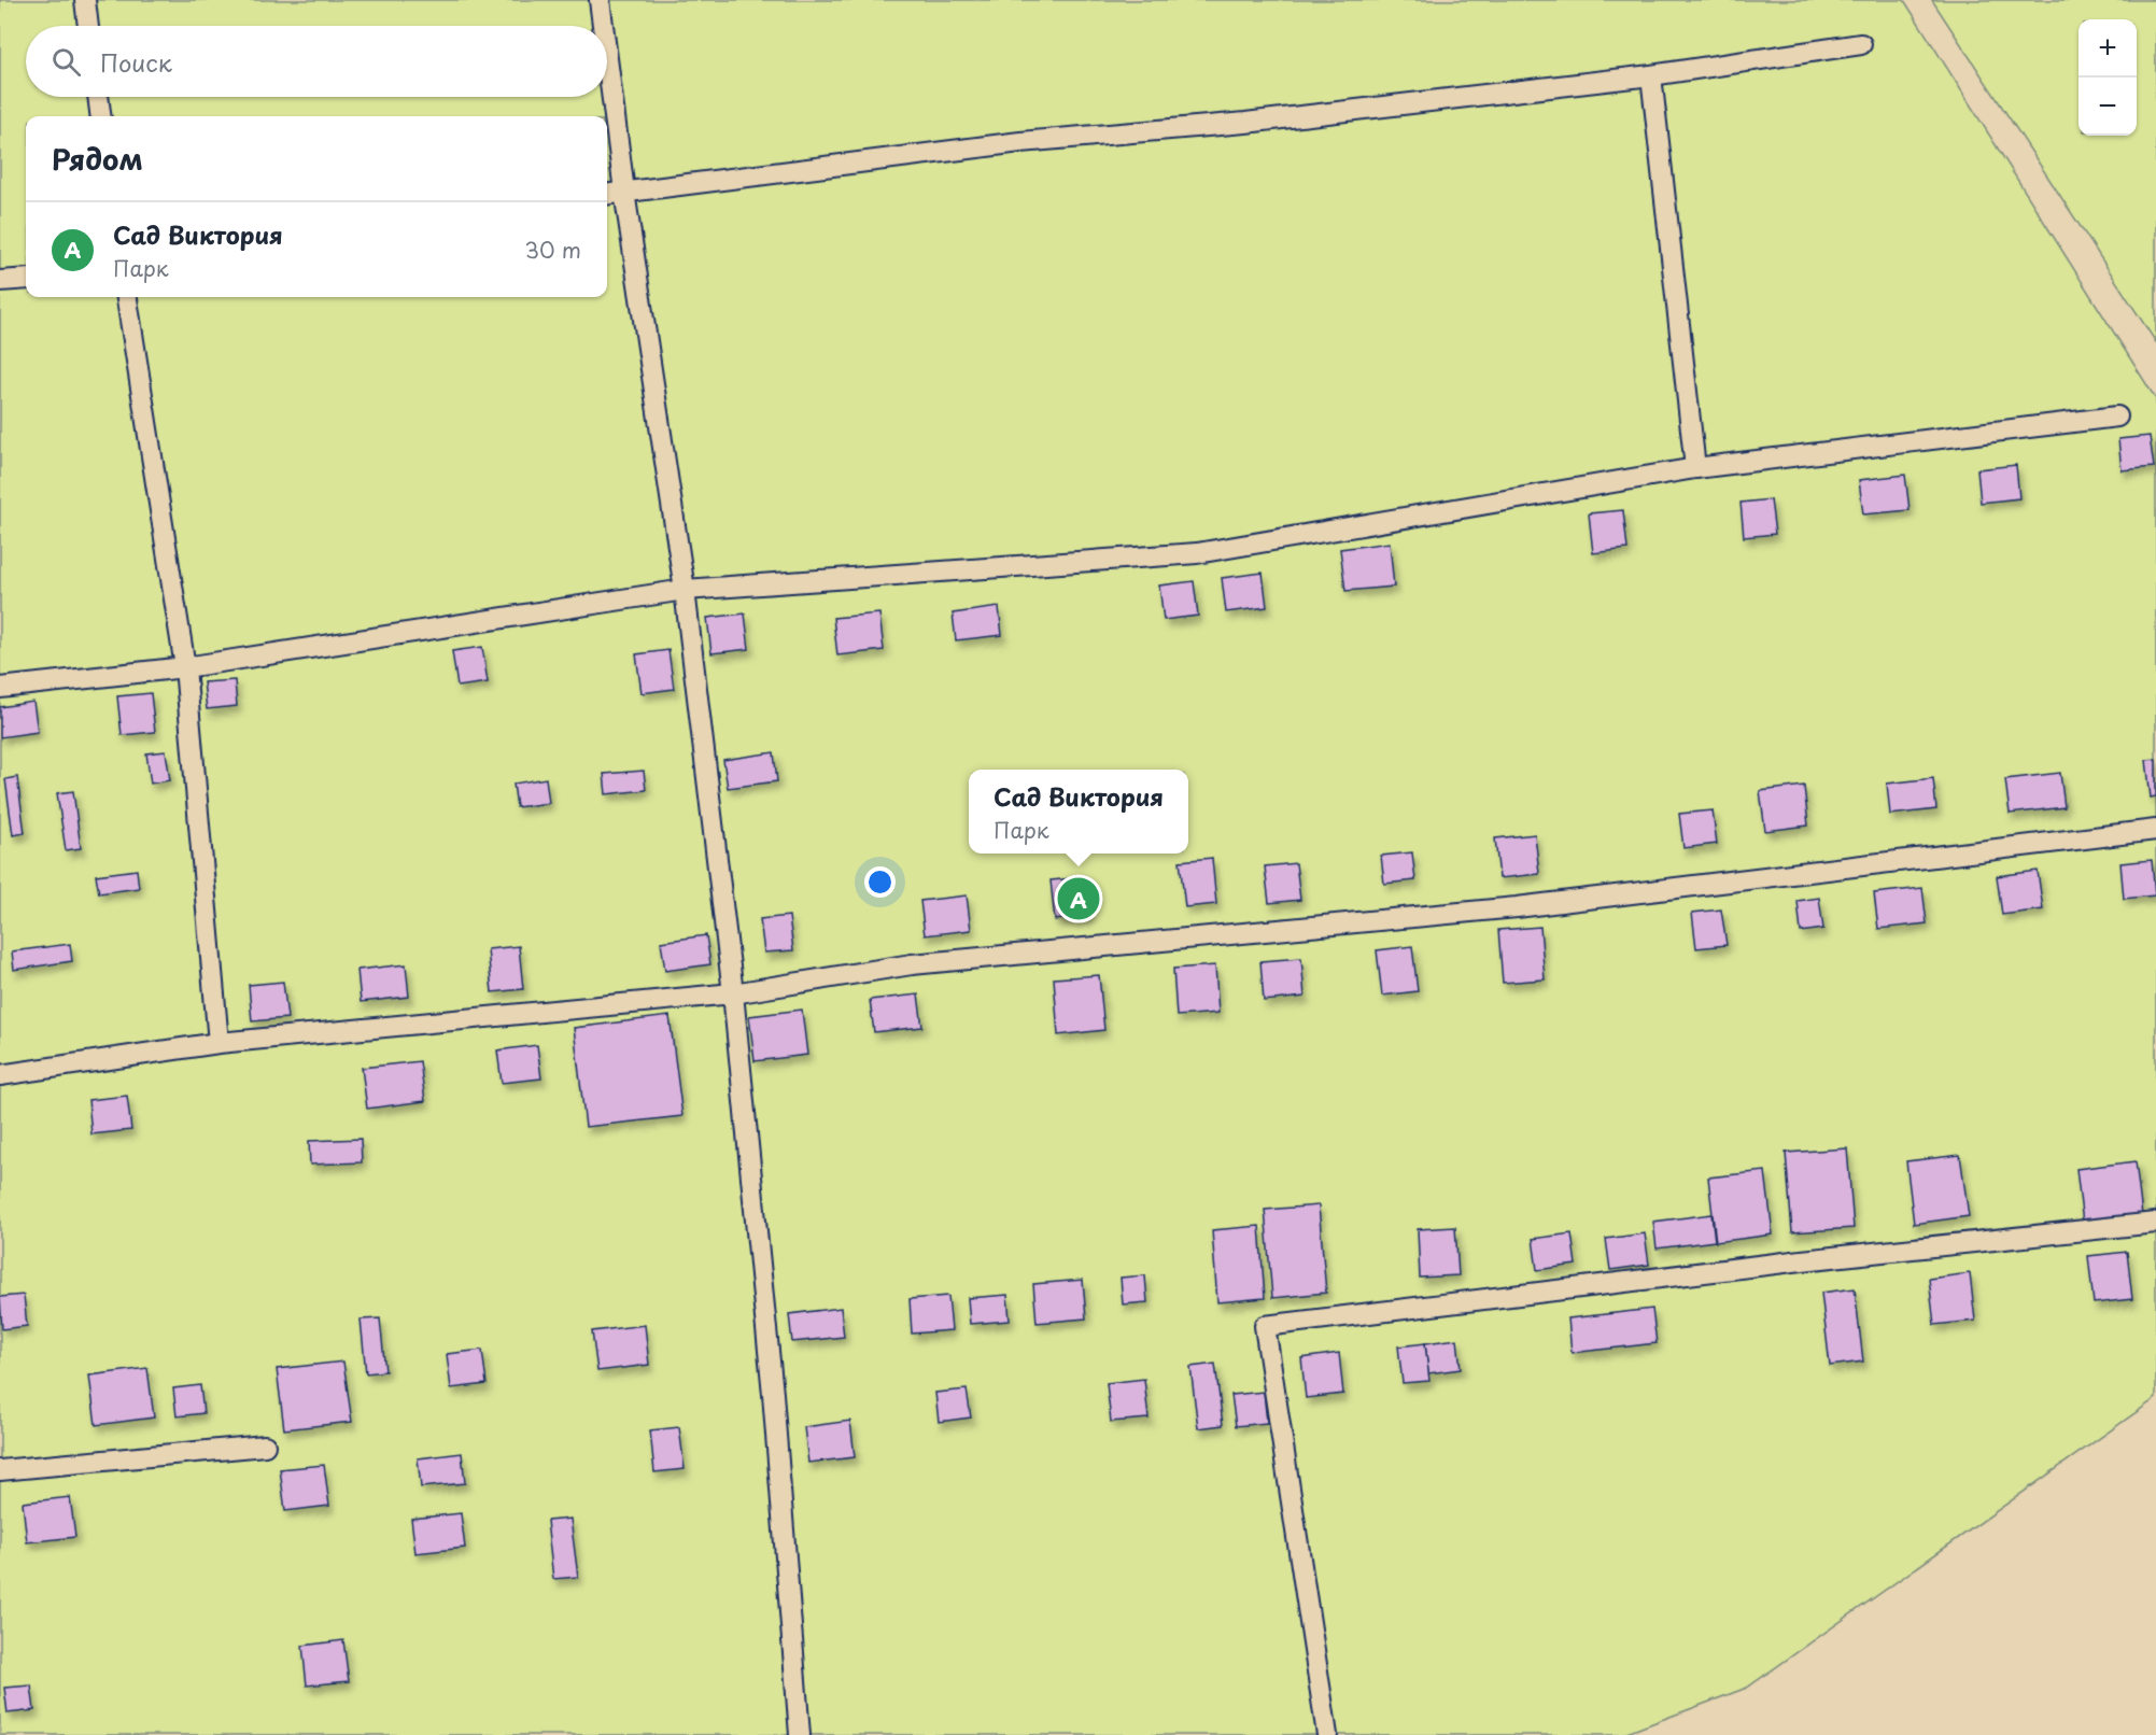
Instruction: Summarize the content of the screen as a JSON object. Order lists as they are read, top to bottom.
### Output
{
  "page": {
    "map_buttons": ["+", "−"],
    "search": "Поиск",
    "heading": "Рядом",
    "list": [
      {
        "mark": "A",
        "name": "Сад Виктория",
        "note": "Парк",
        "value": "30 m"
      }
    ],
    "popup": ["Сад Виктория", "Парк"],
    "pins": "A"
  }
}
